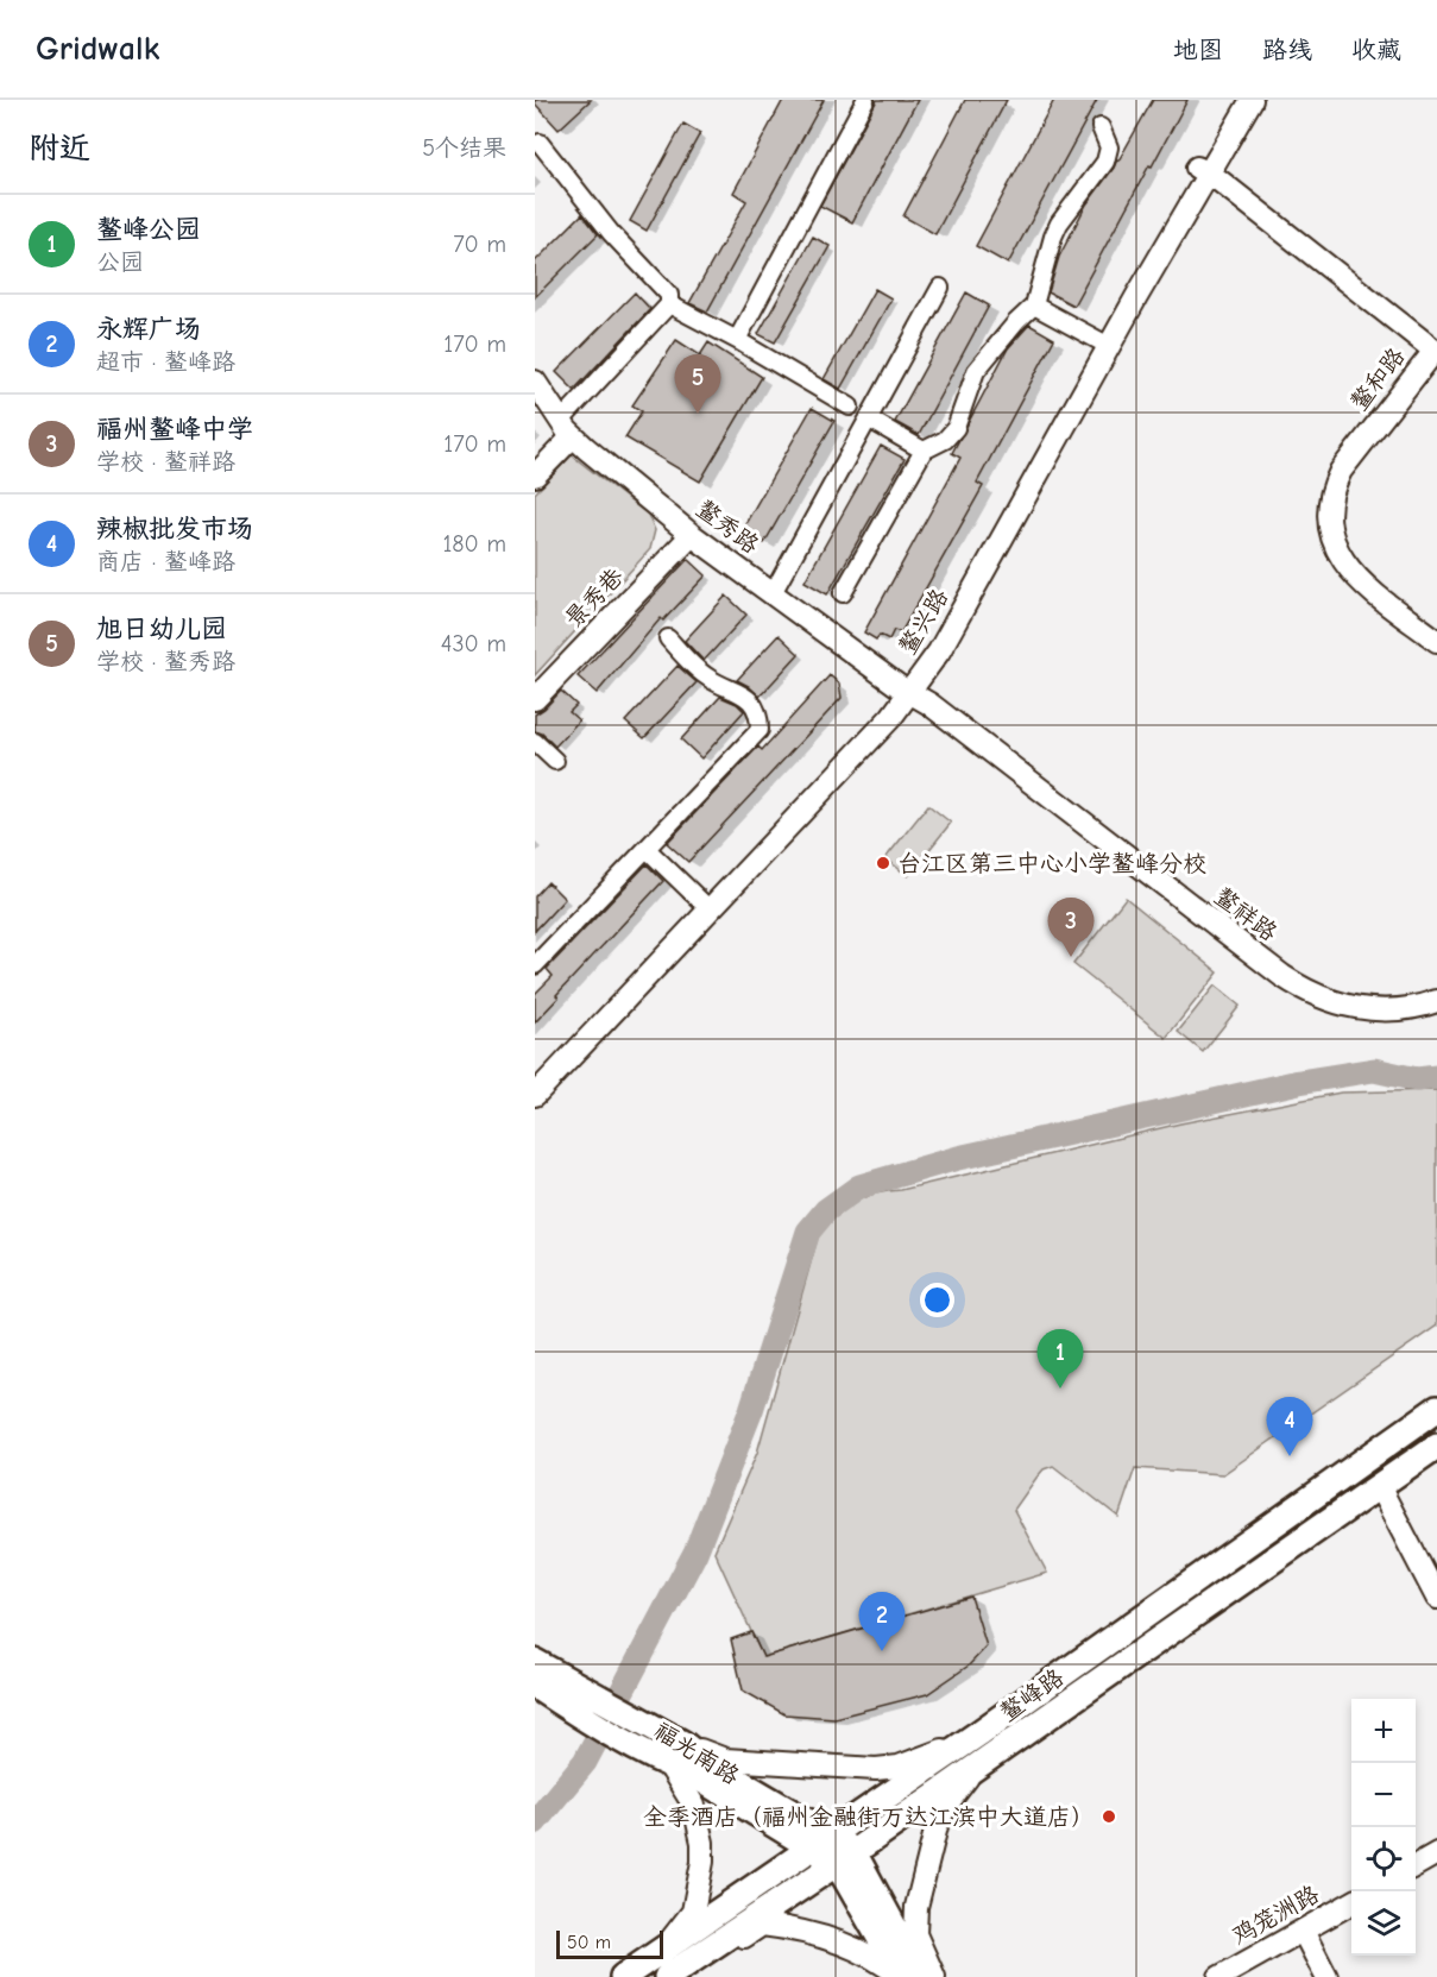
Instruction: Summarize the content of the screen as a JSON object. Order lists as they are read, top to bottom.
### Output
{
  "streets": {
    "main road": [
      "鳌和路",
      "鳌秀路",
      "景秀巷",
      "鳌兴路",
      "鳌祥路",
      "鳌峰路",
      "福光南路",
      "鸡笼洲路"
    ]
  },
  "crossings": [
    ["鳌和路", "鳌兴路"],
    ["鳌秀路", "景秀巷"],
    ["鳌秀路", "鳌兴路"],
    ["鳌秀路", "鳌祥路"],
    ["鳌兴路", "鳌祥路"],
    ["鳌峰路", "福光南路"]
  ],
  "places": ["台江区第三中心小学鳌峰分校", "全季酒店（福州金融街万达江滨中大道店）"],
  "scale_bar": "50 m",
  "page": {
    "header": "Gridwalk",
    "nav": ["地图", "路线", "收藏"],
    "heading": ["附近", "5个结果"],
    "list": [
      {
        "mark": "1",
        "name": "鳌峰公园",
        "note": "公园",
        "value": "70 m"
      },
      {
        "mark": "2",
        "name": "永辉广场",
        "note": "超市 · 鳌峰路",
        "value": "170 m"
      },
      {
        "mark": "3",
        "name": "福州鳌峰中学",
        "note": "学校 · 鳌祥路",
        "value": "170 m"
      },
      {
        "mark": "4",
        "name": "辣椒批发市场",
        "note": "商店 · 鳌峰路",
        "value": "180 m"
      },
      {
        "mark": "5",
        "name": "旭日幼儿园",
        "note": "学校 · 鳌秀路",
        "value": "430 m"
      }
    ],
    "pins": [
      "5",
      "3",
      "1",
      "4",
      "2"
    ],
    "map_buttons": ["+", "−"],
    "scale": "50 m"
  }
}
